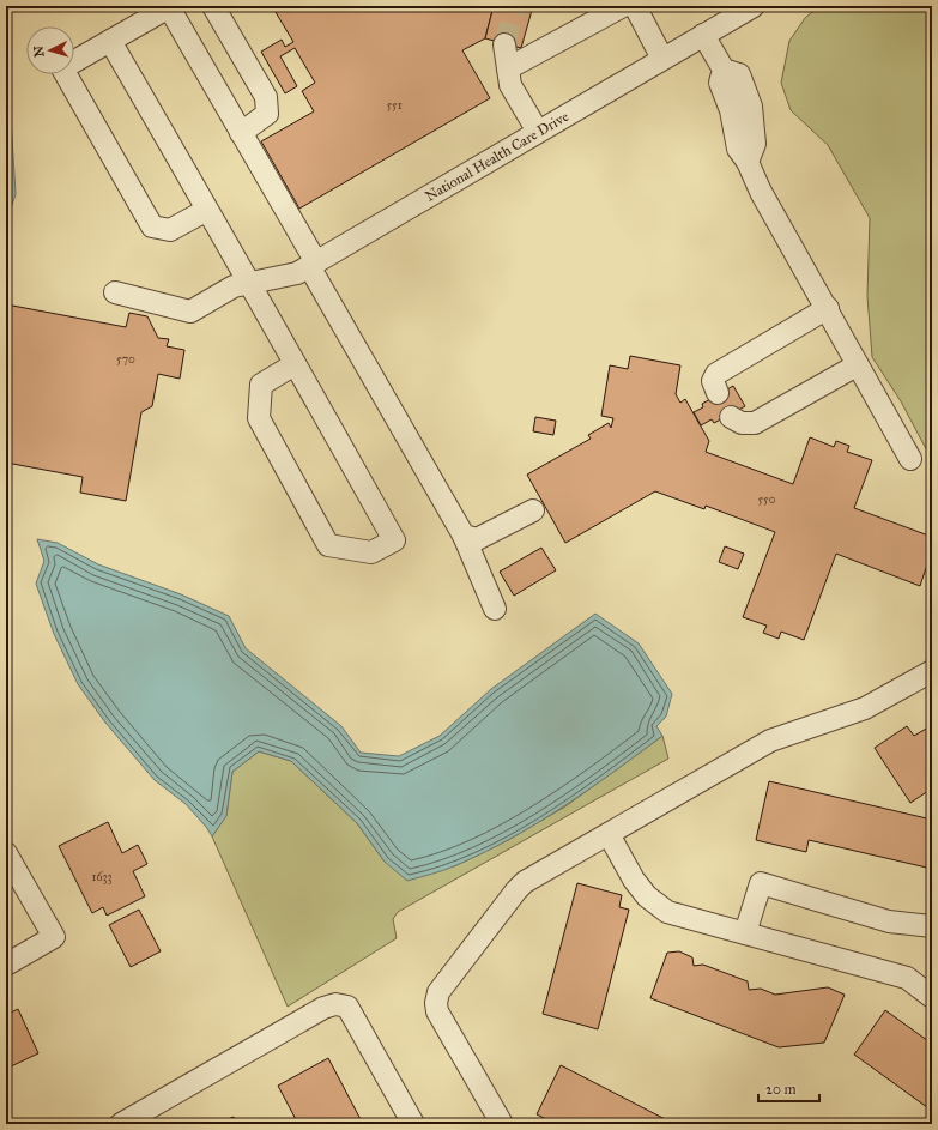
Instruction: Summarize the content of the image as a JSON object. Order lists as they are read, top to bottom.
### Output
{
  "streets": {
    "street": ["National Health Care Drive"]
  },
  "house_numbers": [
    "551",
    "570",
    "550",
    "1633"
  ],
  "scale_bar": "20 m",
  "north": "left"
}
